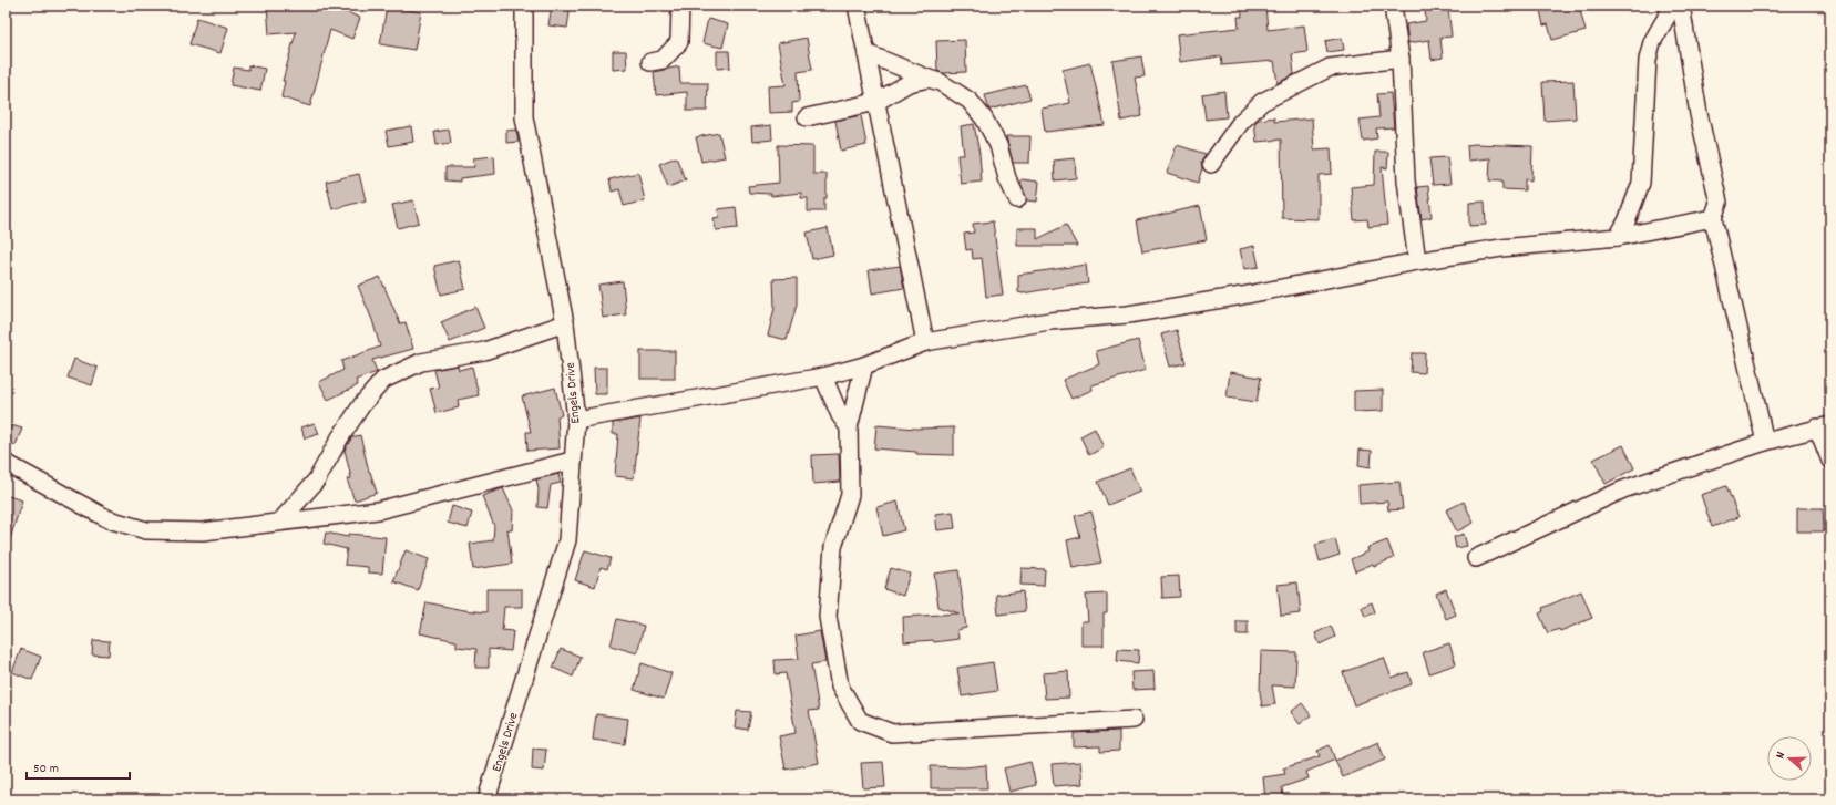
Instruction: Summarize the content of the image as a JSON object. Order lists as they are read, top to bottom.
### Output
{
  "streets": {
    "street": ["Engels Drive"]
  },
  "scale_bar": "50 m",
  "north": "left"
}
